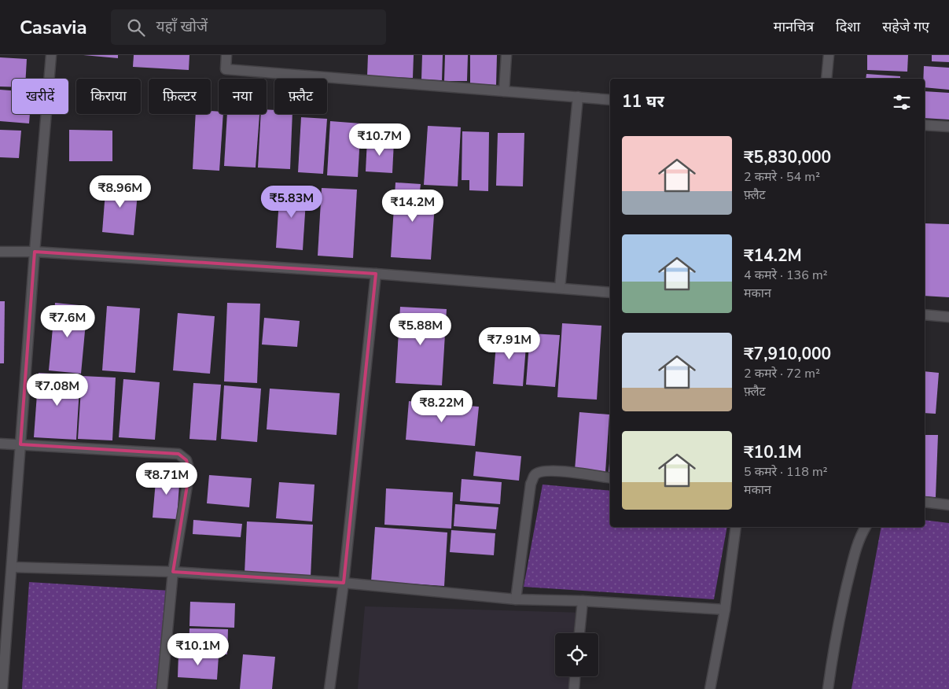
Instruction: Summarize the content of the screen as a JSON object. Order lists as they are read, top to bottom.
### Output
{
  "page": {
    "header": "Casavia",
    "search": "यहाँ खोजें",
    "nav": ["मानचित्र", "दिशा", "सहेजे गए"],
    "chip": [
      "खरीदें",
      "किराया",
      "फ़िल्टर",
      "नया",
      "फ़्लैट"
    ],
    "heading": "11 घर",
    "price": [
      "₹10.7M",
      "₹8.96M",
      "₹5.83M",
      "₹14.2M",
      "₹7.6M",
      "₹5.88M",
      "₹7.91M",
      "₹7.08M",
      "₹8.22M",
      "₹8.71M",
      "₹10.1M"
    ],
    "list": [
      {
        "name": "₹5,830,000",
        "note": "2 कमरे · 54 m² · फ़्लैट"
      },
      {
        "name": "₹14.2M",
        "note": "4 कमरे · 136 m² · मकान"
      },
      {
        "name": "₹7,910,000",
        "note": "2 कमरे · 72 m² · फ़्लैट"
      },
      {
        "name": "₹10.1M",
        "note": "5 कमरे · 118 m² · मकान"
      }
    ]
  }
}
